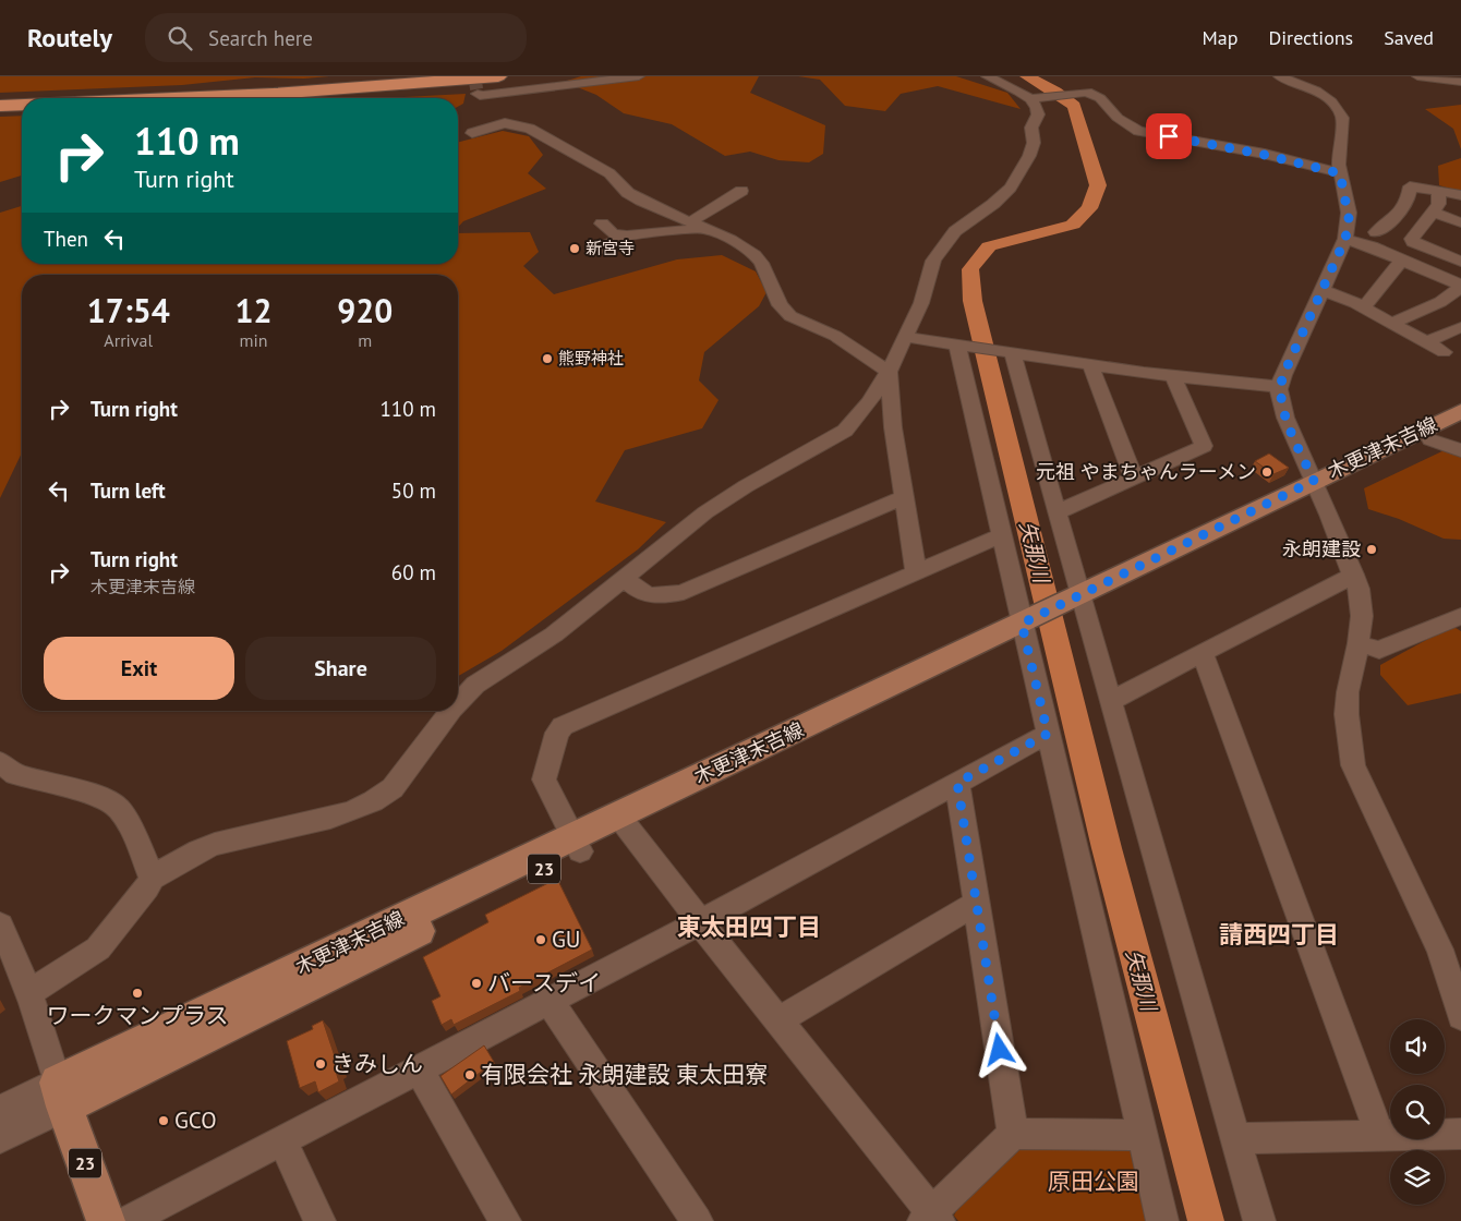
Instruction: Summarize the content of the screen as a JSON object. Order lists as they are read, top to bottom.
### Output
{
  "streets": {
    "main road": ["木更津末吉線", "23"]
  },
  "crossings": [
    ["木更津末吉線", "23"]
  ],
  "districts": ["東太田四丁目", "請西四丁目"],
  "water": ["矢那川"],
  "parks": ["原田公園"],
  "places": [
    "新宮寺",
    "熊野神社",
    "元祖 やまちゃんラーメン",
    "永朗建設",
    "GU",
    "バースデイ",
    "ワークマンプラス",
    "きみしん",
    "有限会社 永朗建設 東太田寮",
    "GCO"
  ],
  "page": {
    "header": "Routely",
    "search": "Search here",
    "nav": ["Map", "Directions", "Saved"],
    "turn": ["110 m", "Turn right"],
    "then": "Then",
    "eta": [
      "17:54",
      "Arrival",
      "12",
      "min",
      "920",
      "m"
    ],
    "list": [
      {
        "name": "Turn right",
        "value": "110 m"
      },
      {
        "name": "Turn left",
        "value": "50 m"
      },
      {
        "name": "Turn right",
        "note": "木更津末吉線",
        "value": "60 m"
      }
    ],
    "buttons": ["Exit", "Share"]
  }
}
